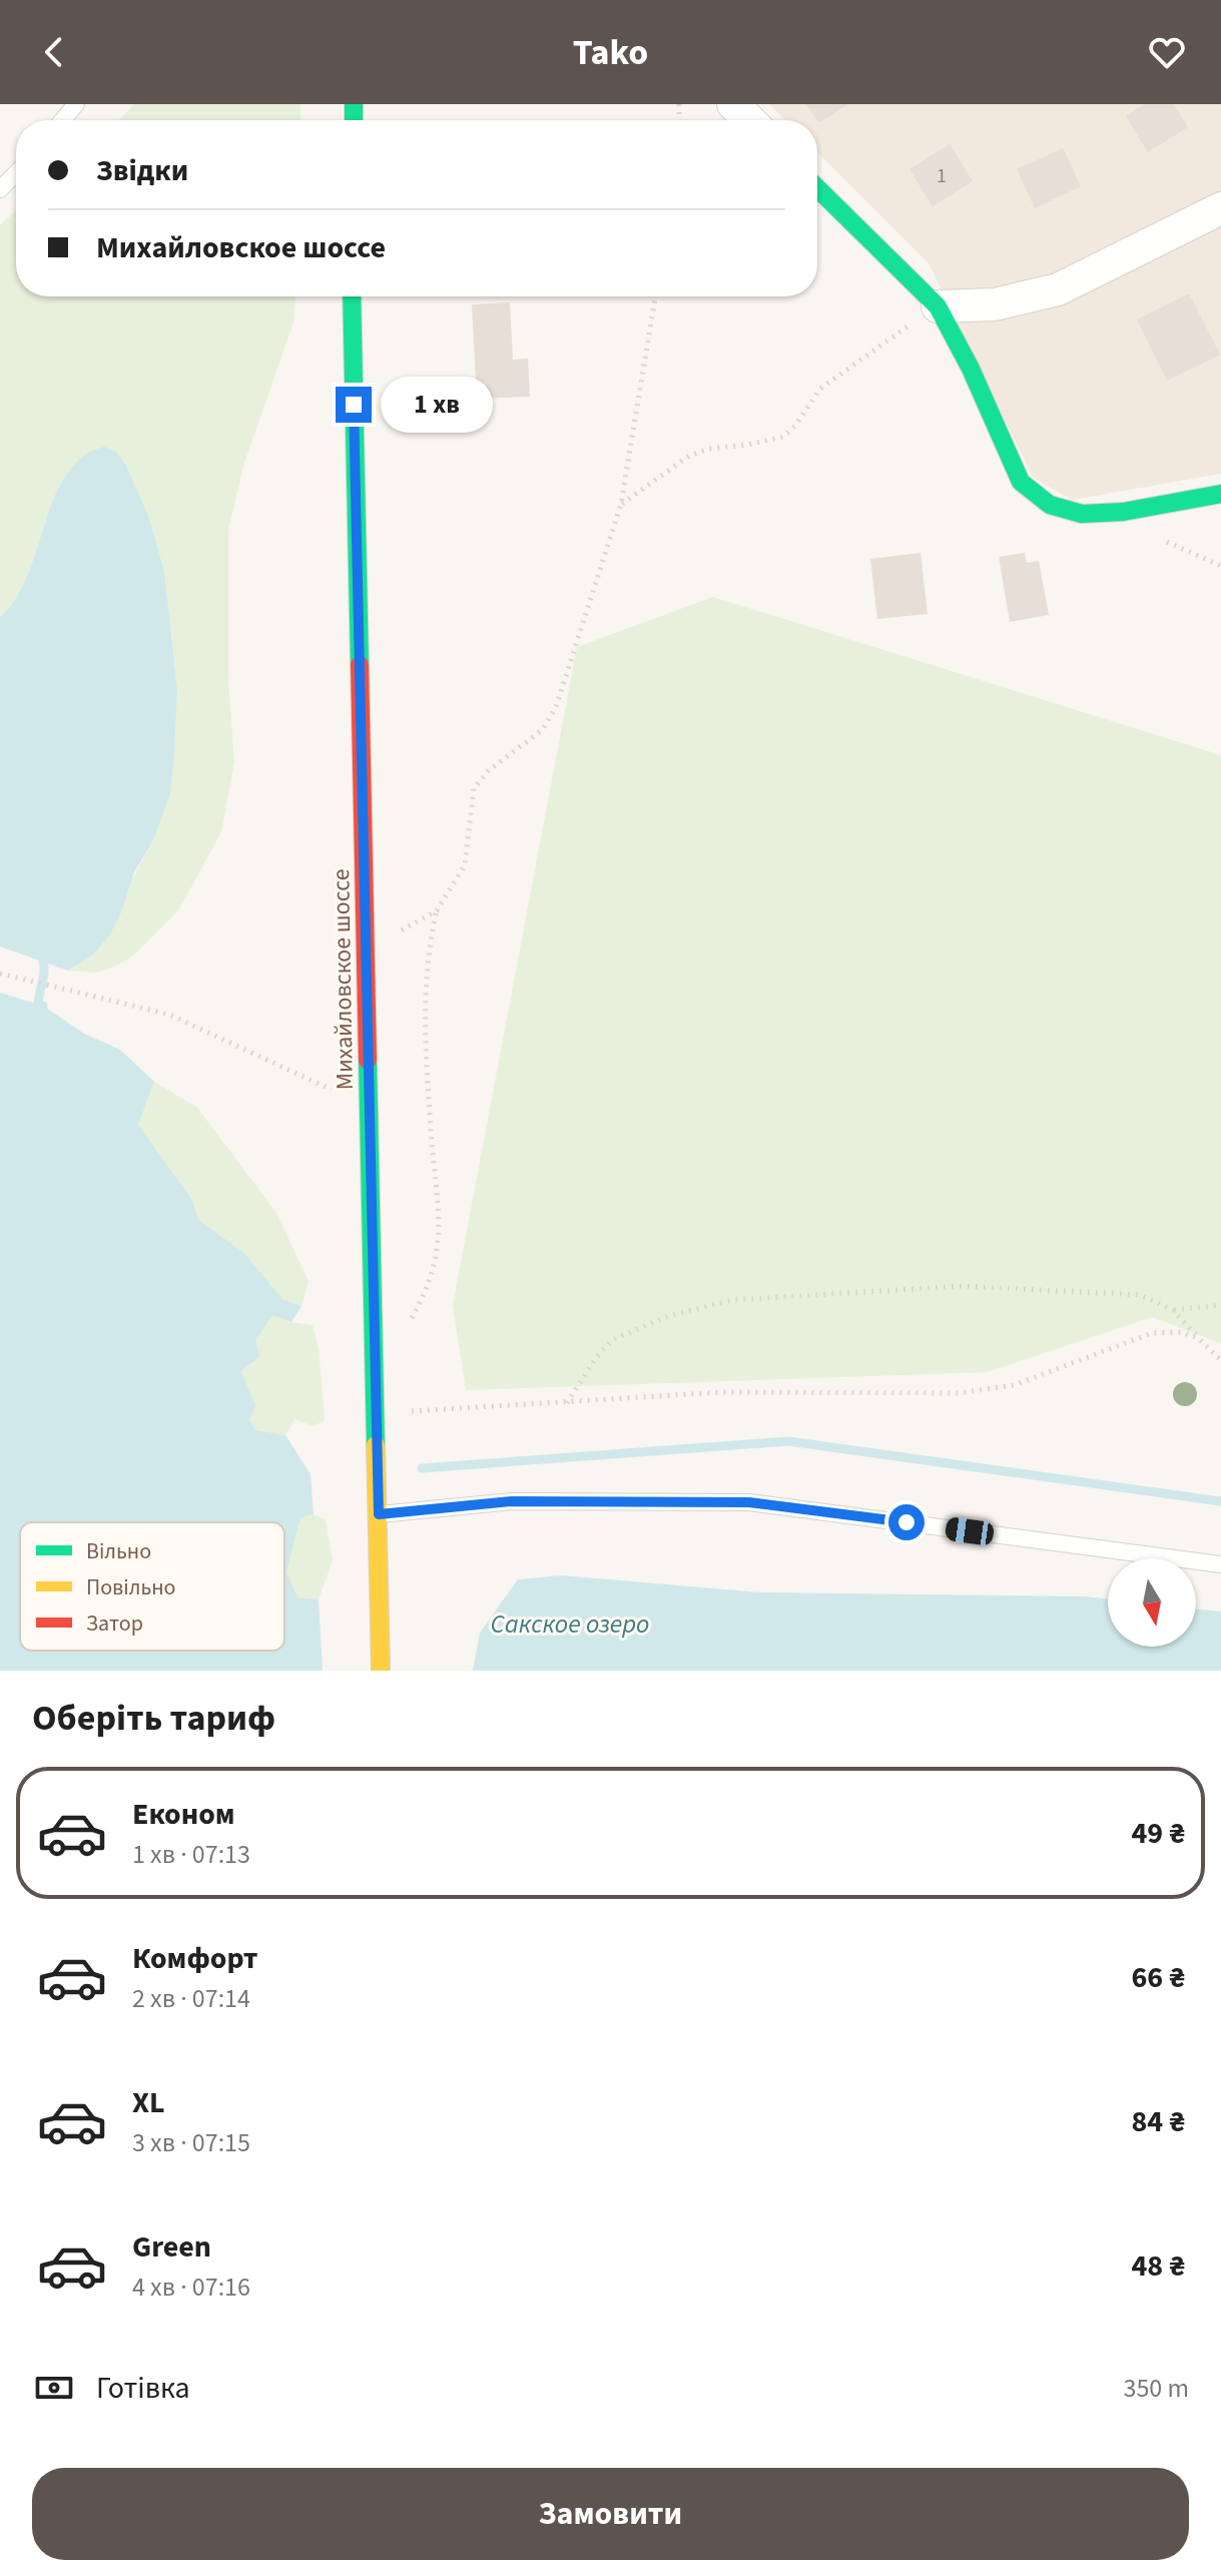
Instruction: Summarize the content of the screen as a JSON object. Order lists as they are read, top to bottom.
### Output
{
  "streets": {
    "main road": ["Михайловское шоссе"]
  },
  "water": ["Сакское озеро"],
  "house_numbers": ["1"],
  "legend": ["Вільно", "Повільно", "Затор"],
  "north": "bottom",
  "page": {
    "header": "Tako",
    "banner": ["Звідки", "Михайловское шоссе"],
    "bubble": "1 хв",
    "heading": "Оберіть тариф",
    "list": [
      {
        "name": "Економ",
        "note": "1 хв · 07:13",
        "value": "49 ₴"
      },
      {
        "name": "Комфорт",
        "note": "2 хв · 07:14",
        "value": "66 ₴"
      },
      {
        "name": "XL",
        "note": "3 хв · 07:15",
        "value": "84 ₴"
      },
      {
        "name": "Green",
        "note": "4 хв · 07:16",
        "value": "48 ₴"
      }
    ],
    "pay": ["Готівка", "350 m"],
    "buttons": "Замовити"
  }
}
